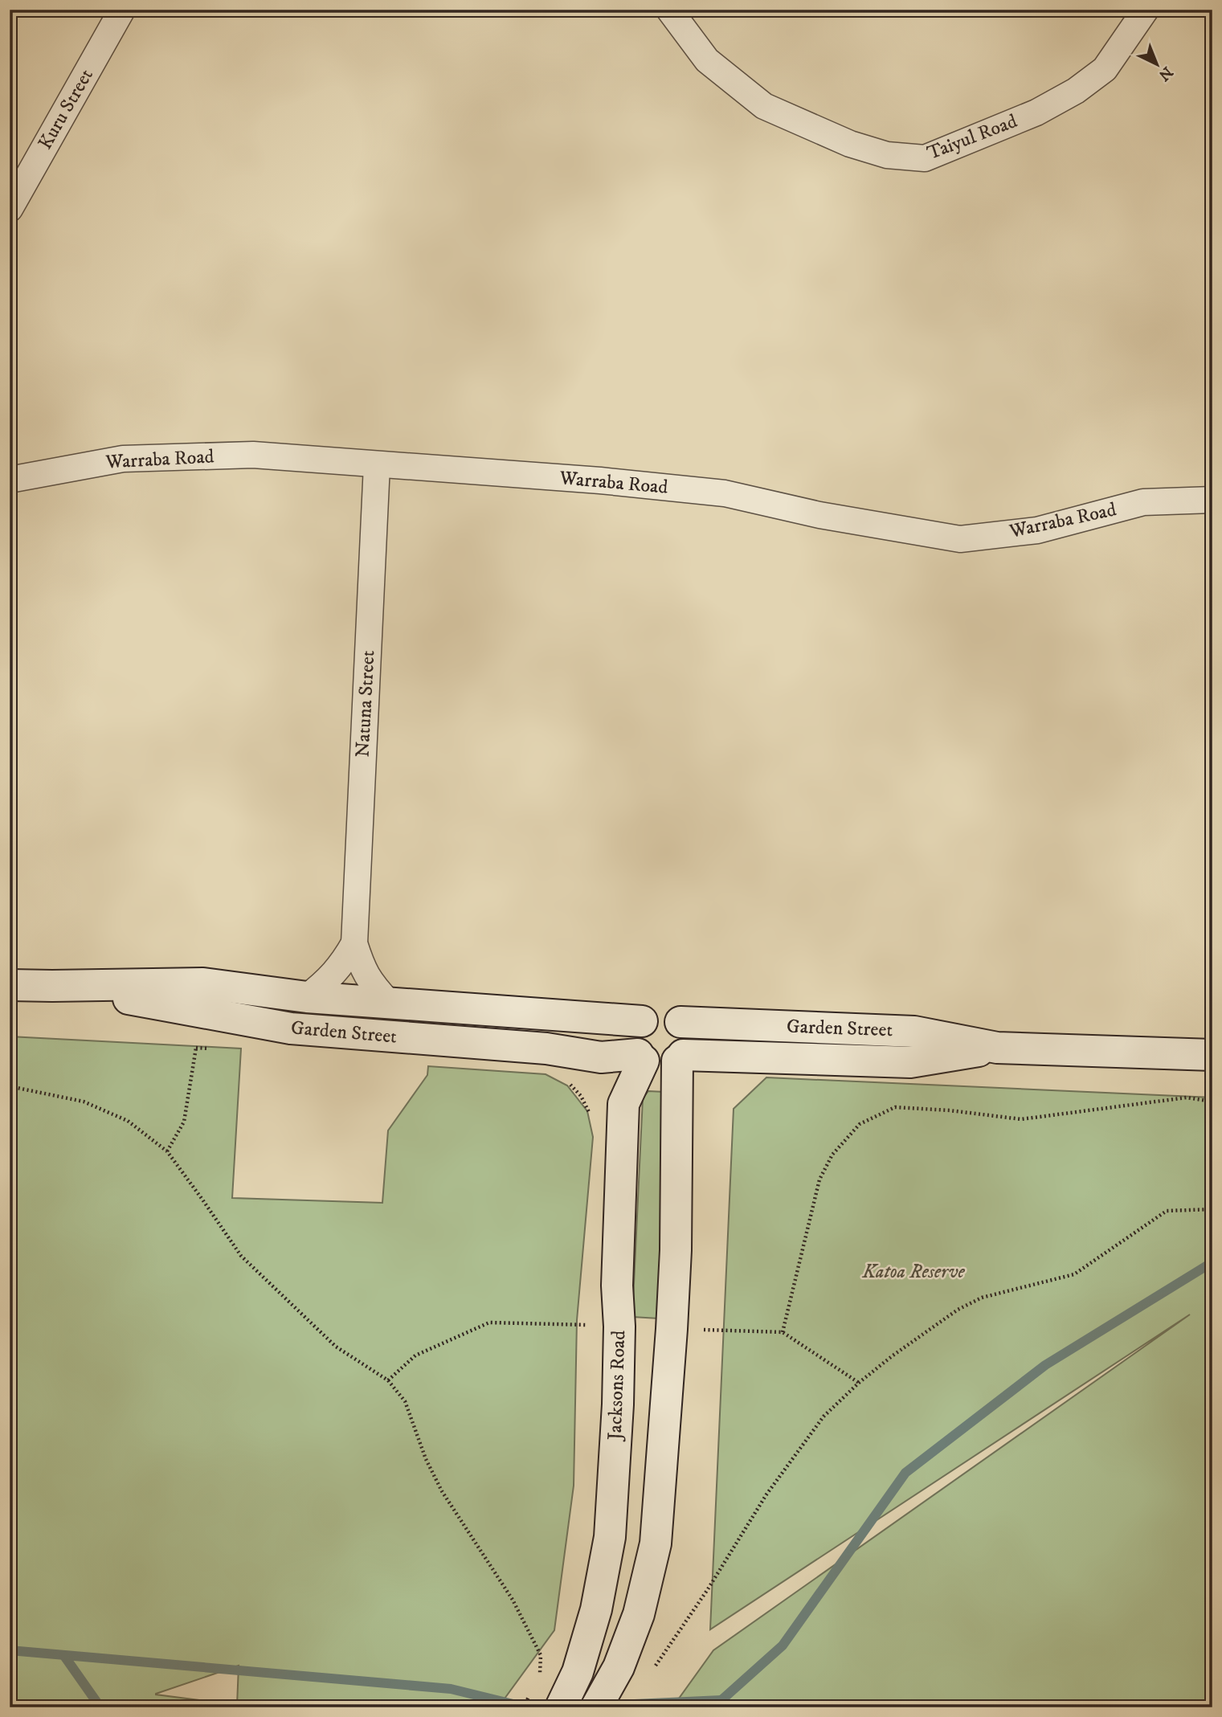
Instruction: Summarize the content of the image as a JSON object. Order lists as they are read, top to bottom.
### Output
{
  "streets": {
    "street": [
      "Kuru Street",
      "Taiyul Road",
      "Warraba Road",
      "Natuna Street",
      "Garden Street",
      "Jacksons Road"
    ]
  },
  "crossings": [
    ["Warraba Road", "Natuna Street"],
    ["Natuna Street", "Garden Street"],
    ["Garden Street", "Jacksons Road"]
  ],
  "parks": ["Katoa Reserve"],
  "north": "bottom right"
}
